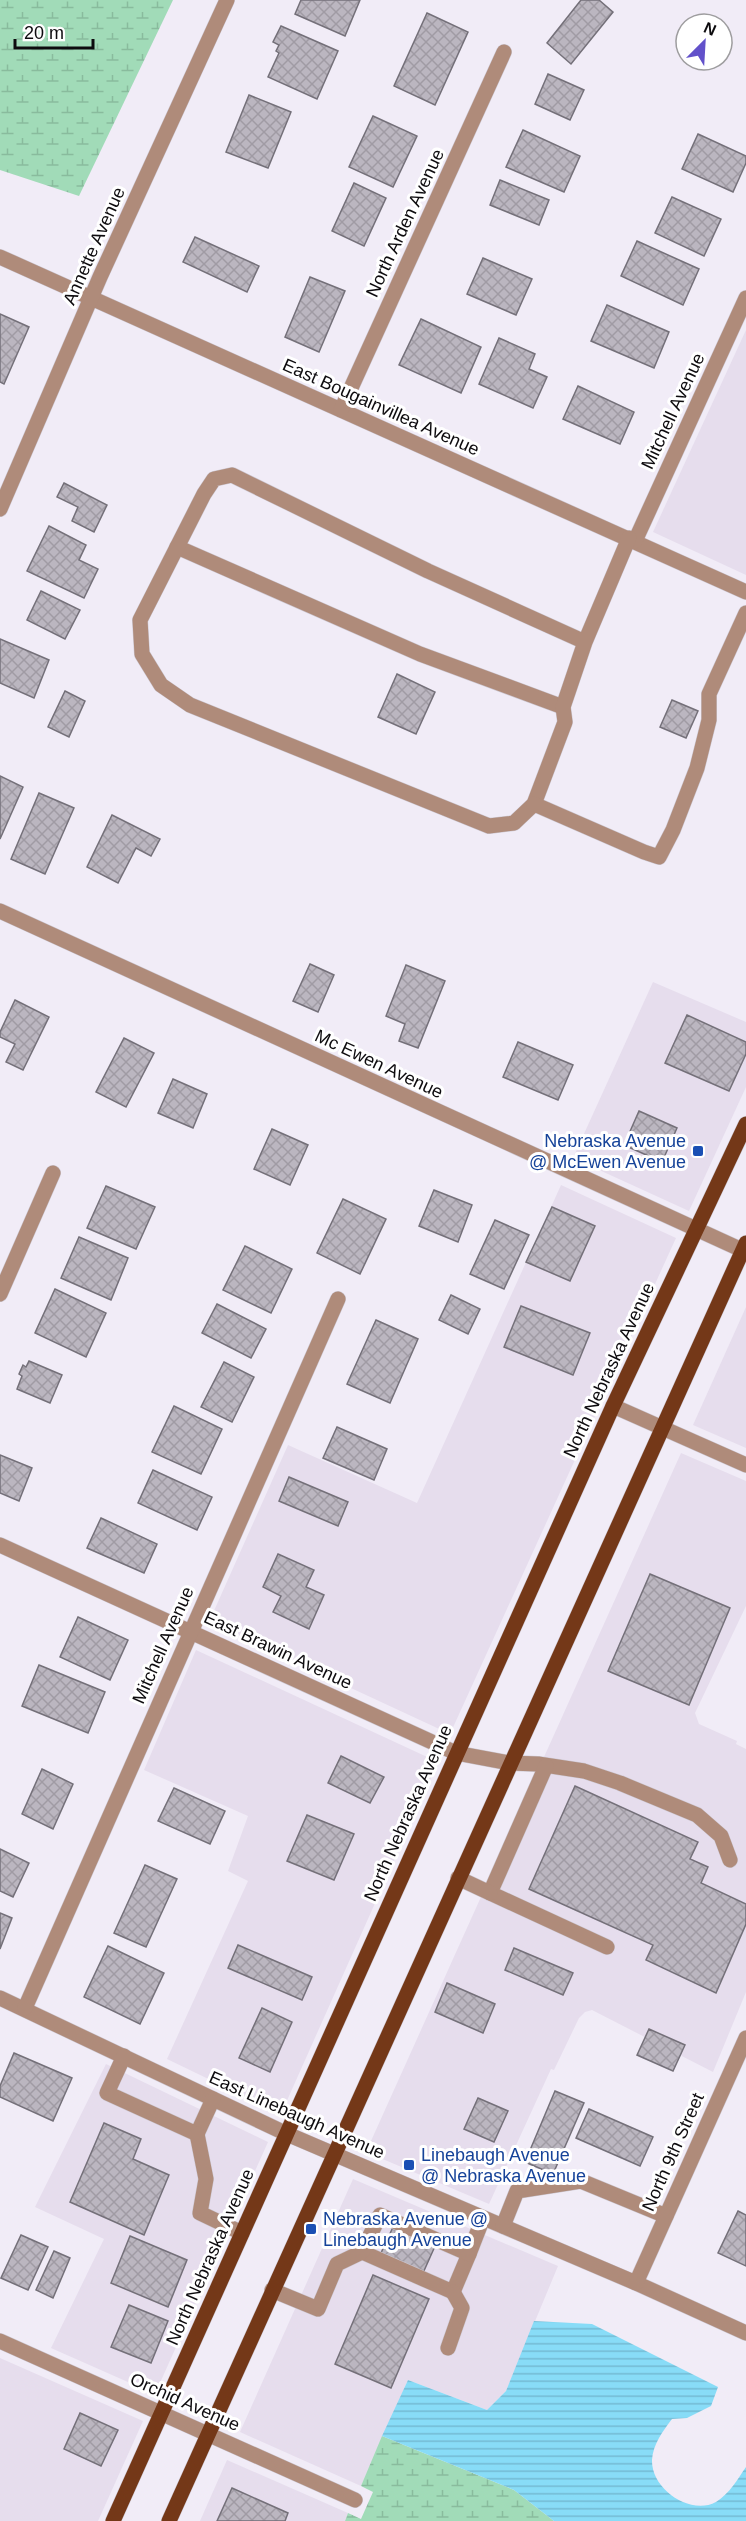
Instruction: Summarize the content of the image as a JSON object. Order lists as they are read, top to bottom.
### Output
{
  "streets": {
    "main road": ["North Nebraska Avenue"],
    "street": [
      "North Arden Avenue",
      "Annette Avenue",
      "East Bougainvillea Avenue",
      "Mitchell Avenue",
      "Mc Ewen Avenue",
      "East Brawin Avenue",
      "East Linebaugh Avenue",
      "North 9th Street",
      "Orchid Avenue"
    ]
  },
  "crossings": [
    ["North Arden Avenue", "East Bougainvillea Avenue"],
    ["Annette Avenue", "East Bougainvillea Avenue"],
    ["East Bougainvillea Avenue", "Mitchell Avenue"],
    ["Mitchell Avenue", "East Brawin Avenue"],
    ["Mitchell Avenue", "East Linebaugh Avenue"],
    ["Mc Ewen Avenue", "North Nebraska Avenue"],
    ["North Nebraska Avenue", "East Brawin Avenue"],
    ["North Nebraska Avenue", "East Linebaugh Avenue"],
    ["North Nebraska Avenue", "Orchid Avenue"],
    ["East Linebaugh Avenue", "North 9th Street"]
  ],
  "places": {
    "transit": ["Nebraska Avenue @ McEwen Avenue", "Linebaugh Avenue @ Nebraska Avenue", "Nebraska Avenue @ Linebaugh Avenue"]
  },
  "scale_bar": "20 m",
  "north": "top right"
}
